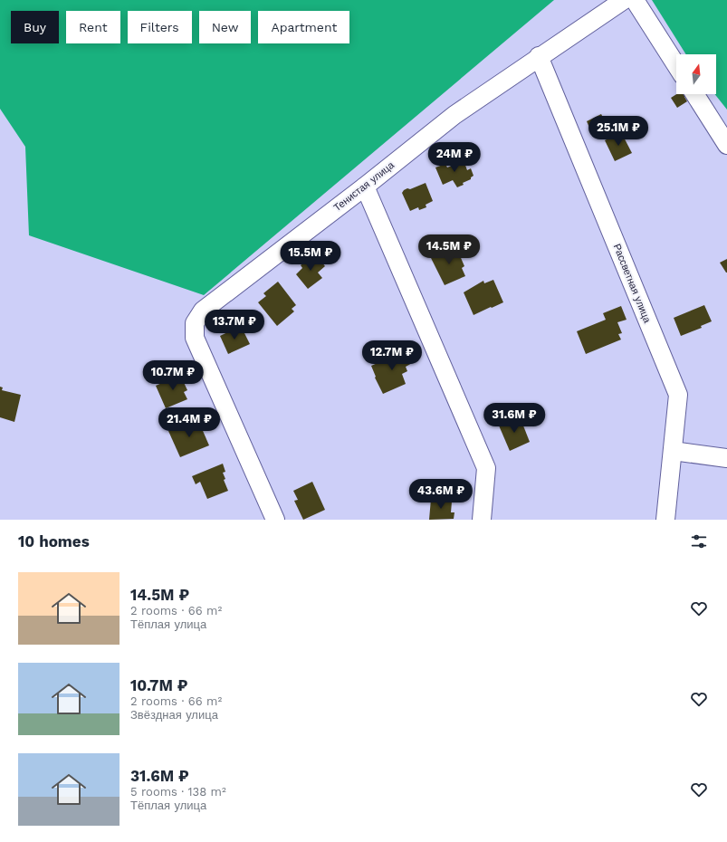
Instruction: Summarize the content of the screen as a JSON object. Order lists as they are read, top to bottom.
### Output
{
  "streets": {
    "street": ["Тенистая улица", "Рассветная улица"]
  },
  "crossings": [
    ["Тенистая улица", "Рассветная улица"]
  ],
  "north": "top",
  "page": {
    "chip": [
      "Buy",
      "Rent",
      "Filters",
      "New",
      "Apartment"
    ],
    "price": [
      "25.1M ₽",
      "24M ₽",
      "14.5M ₽",
      "15.5M ₽",
      "13.7M ₽",
      "12.7M ₽",
      "10.7M ₽",
      "31.6M ₽",
      "21.4M ₽",
      "43.6M ₽"
    ],
    "heading": "10 homes",
    "list": [
      {
        "name": "14.5M ₽",
        "note": "2 rooms · 66 m² · Тёплая улица"
      },
      {
        "name": "10.7M ₽",
        "note": "2 rooms · 66 m² · Звёздная улица"
      },
      {
        "name": "31.6M ₽",
        "note": "5 rooms · 138 m² · Тёплая улица"
      }
    ]
  }
}
